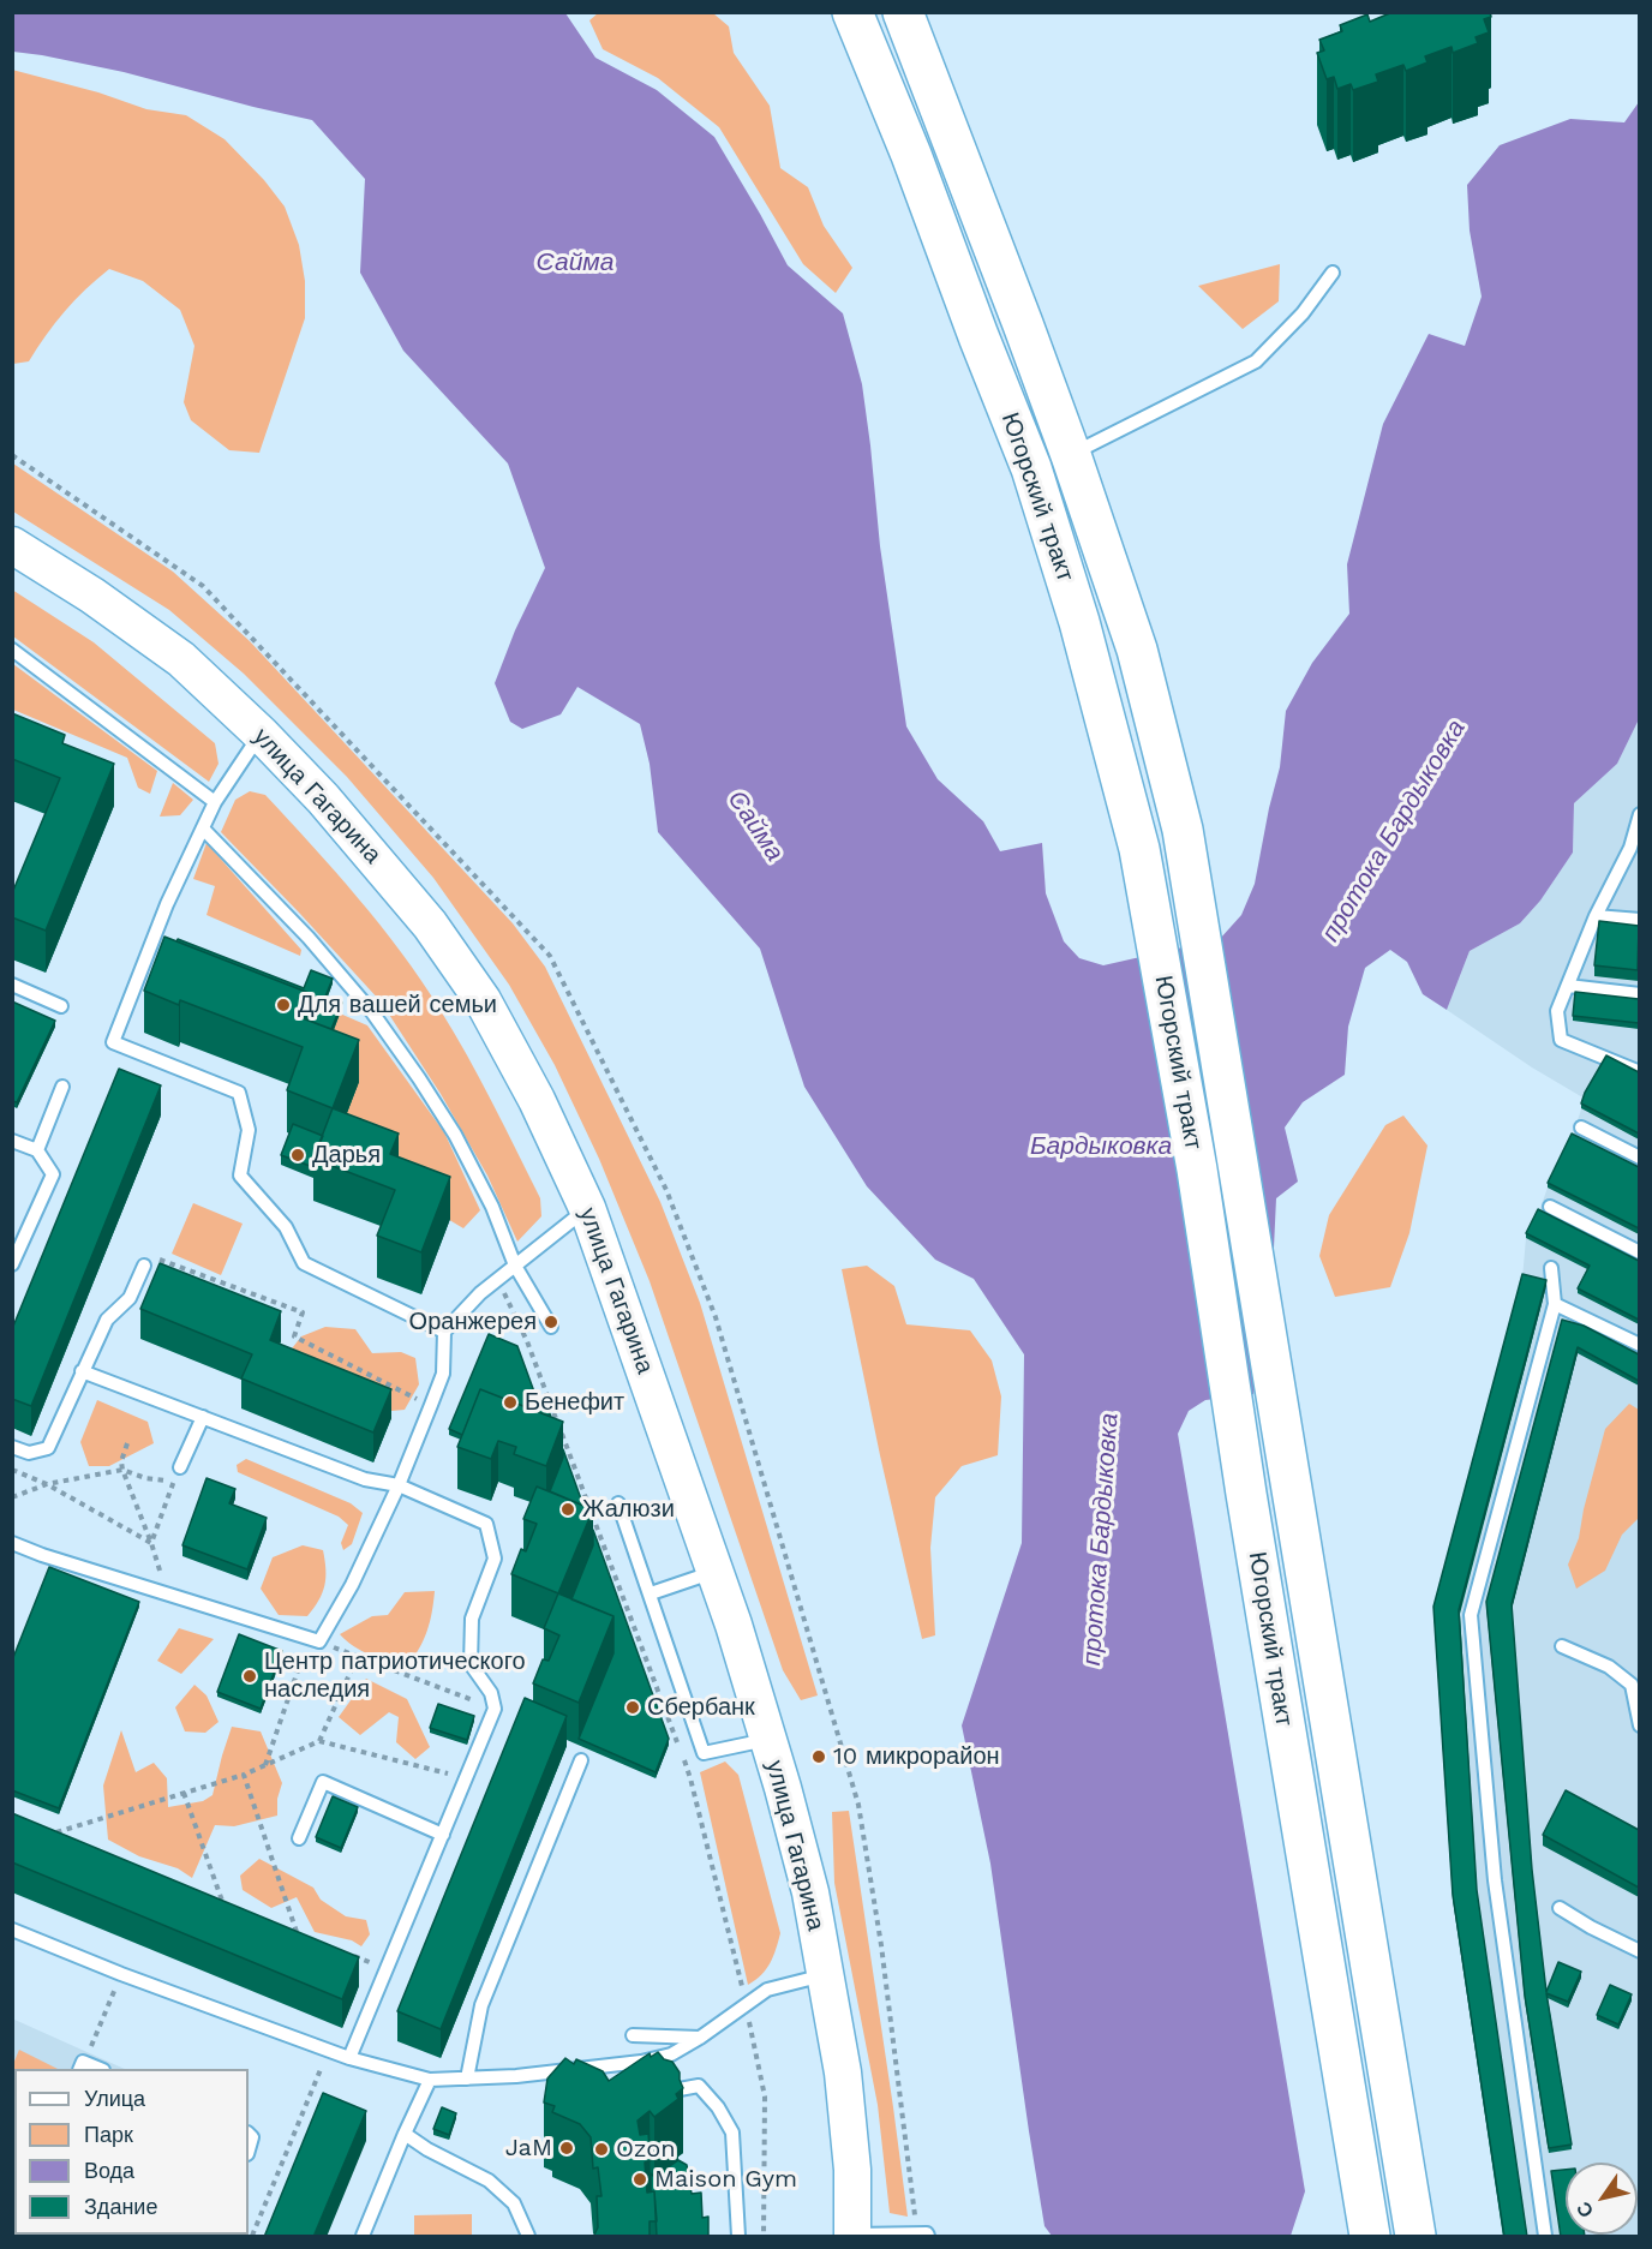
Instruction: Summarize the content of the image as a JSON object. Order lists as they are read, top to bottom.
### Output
{
  "streets": {
    "main road": ["Югорский тракт", "улица Гагарина"]
  },
  "water": ["Сайма", "протока Бардыковка", "Бардыковка"],
  "places": [
    "Для вашей семьи",
    "Дарья",
    "Оранжерея",
    "Бенефит",
    "Жалюзи",
    "Центр патриотического наследия",
    "Сбербанк",
    "10 микрорайон",
    "JaM",
    "Ozon",
    "Maison Gym"
  ],
  "legend": [
    "Улица",
    "Парк",
    "Вода",
    "Здание"
  ],
  "north": "bottom left"
}
